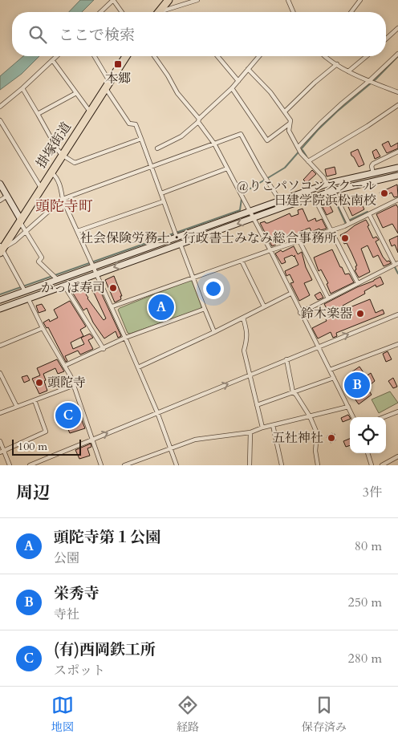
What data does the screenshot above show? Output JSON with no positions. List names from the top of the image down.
{
  "streets": {
    "highway": ["掛塚街道"]
  },
  "districts": ["頭陀寺町"],
  "places": {
    "transit": ["本郷"],
    "other": [
      "@りこパソコンスクール 日建学院浜松南校",
      "社会保険労務士・行政書士みなみ総合事務所",
      "かっぱ寿司",
      "鈴木楽器",
      "頭陀寺",
      "五社神社"
    ]
  },
  "scale_bar": "100 m",
  "page": {
    "search": "ここで検索",
    "pins": ["A", "B", "C"],
    "scale": "100 m",
    "heading": ["周辺", "3件"],
    "list": [
      {
        "mark": "A",
        "name": "頭陀寺第１公園",
        "note": "公園",
        "value": "80 m"
      },
      {
        "mark": "B",
        "name": "栄秀寺",
        "note": "寺社",
        "value": "250 m"
      },
      {
        "mark": "C",
        "name": "(有)西岡鉄工所",
        "note": "スポット",
        "value": "280 m"
      }
    ],
    "nav": ["地図", "経路", "保存済み"]
  }
}
